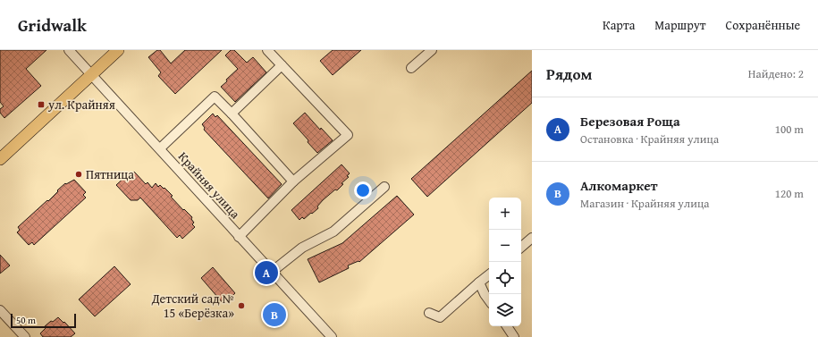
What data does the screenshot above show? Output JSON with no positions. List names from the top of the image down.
{
  "streets": {
    "street": ["Крайняя улица"]
  },
  "places": {
    "transit": ["ул. Крайняя"],
    "other": ["Пятница", "Детский сад № 15 «Берёзка»"]
  },
  "scale_bar": "50 m",
  "page": {
    "header": "Gridwalk",
    "nav": ["Карта", "Маршрут", "Сохранённые"],
    "heading": ["Рядом", "Найдено: 2"],
    "list": [
      {
        "mark": "A",
        "name": "Березовая Роща",
        "note": "Остановка · Крайняя улица",
        "value": "100 m"
      },
      {
        "mark": "B",
        "name": "Алкомаркет",
        "note": "Магазин · Крайняя улица",
        "value": "120 m"
      }
    ],
    "map_buttons": ["+", "−"],
    "pins": ["A", "B"],
    "scale": "50 m"
  }
}
